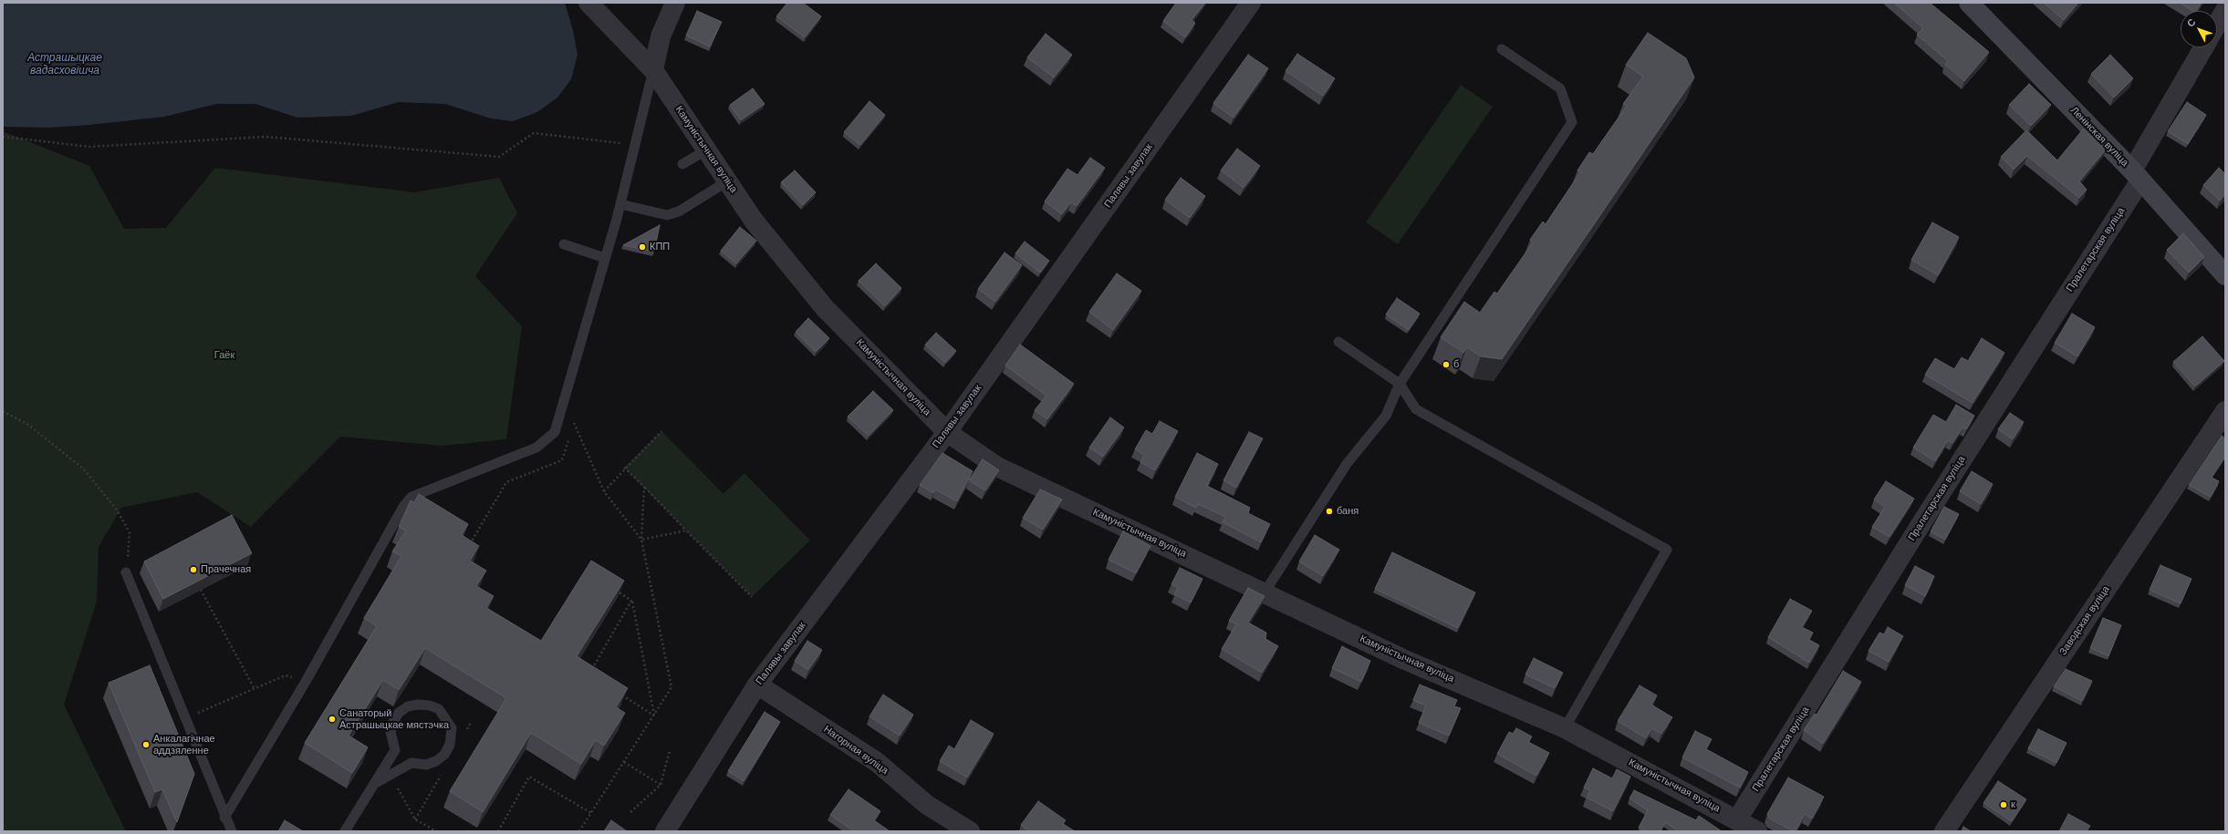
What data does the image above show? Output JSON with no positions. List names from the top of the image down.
{
  "streets": {
    "street": [
      "Ленінская вуліца",
      "Камуністычная вуліца",
      "Палявы завулак",
      "Пралетарская вуліца",
      "Заводская вуліца",
      "Нагорная вуліца"
    ]
  },
  "crossings": [
    ["Ленінская вуліца", "Пралетарская вуліца"],
    ["Камуністычная вуліца", "Палявы завулак"],
    ["Камуністычная вуліца", "Пралетарская вуліца"],
    ["Палявы завулак", "Нагорная вуліца"]
  ],
  "water": ["Астрашыцкае вадасховішча"],
  "parks": ["Гаёк"],
  "places": [
    "КПП",
    "б",
    "баня",
    "Прачечная",
    "Санаторый Астрашыцкае мястэчка",
    "Анкалагічнае аддзяленне",
    "к"
  ],
  "north": "top left"
}
